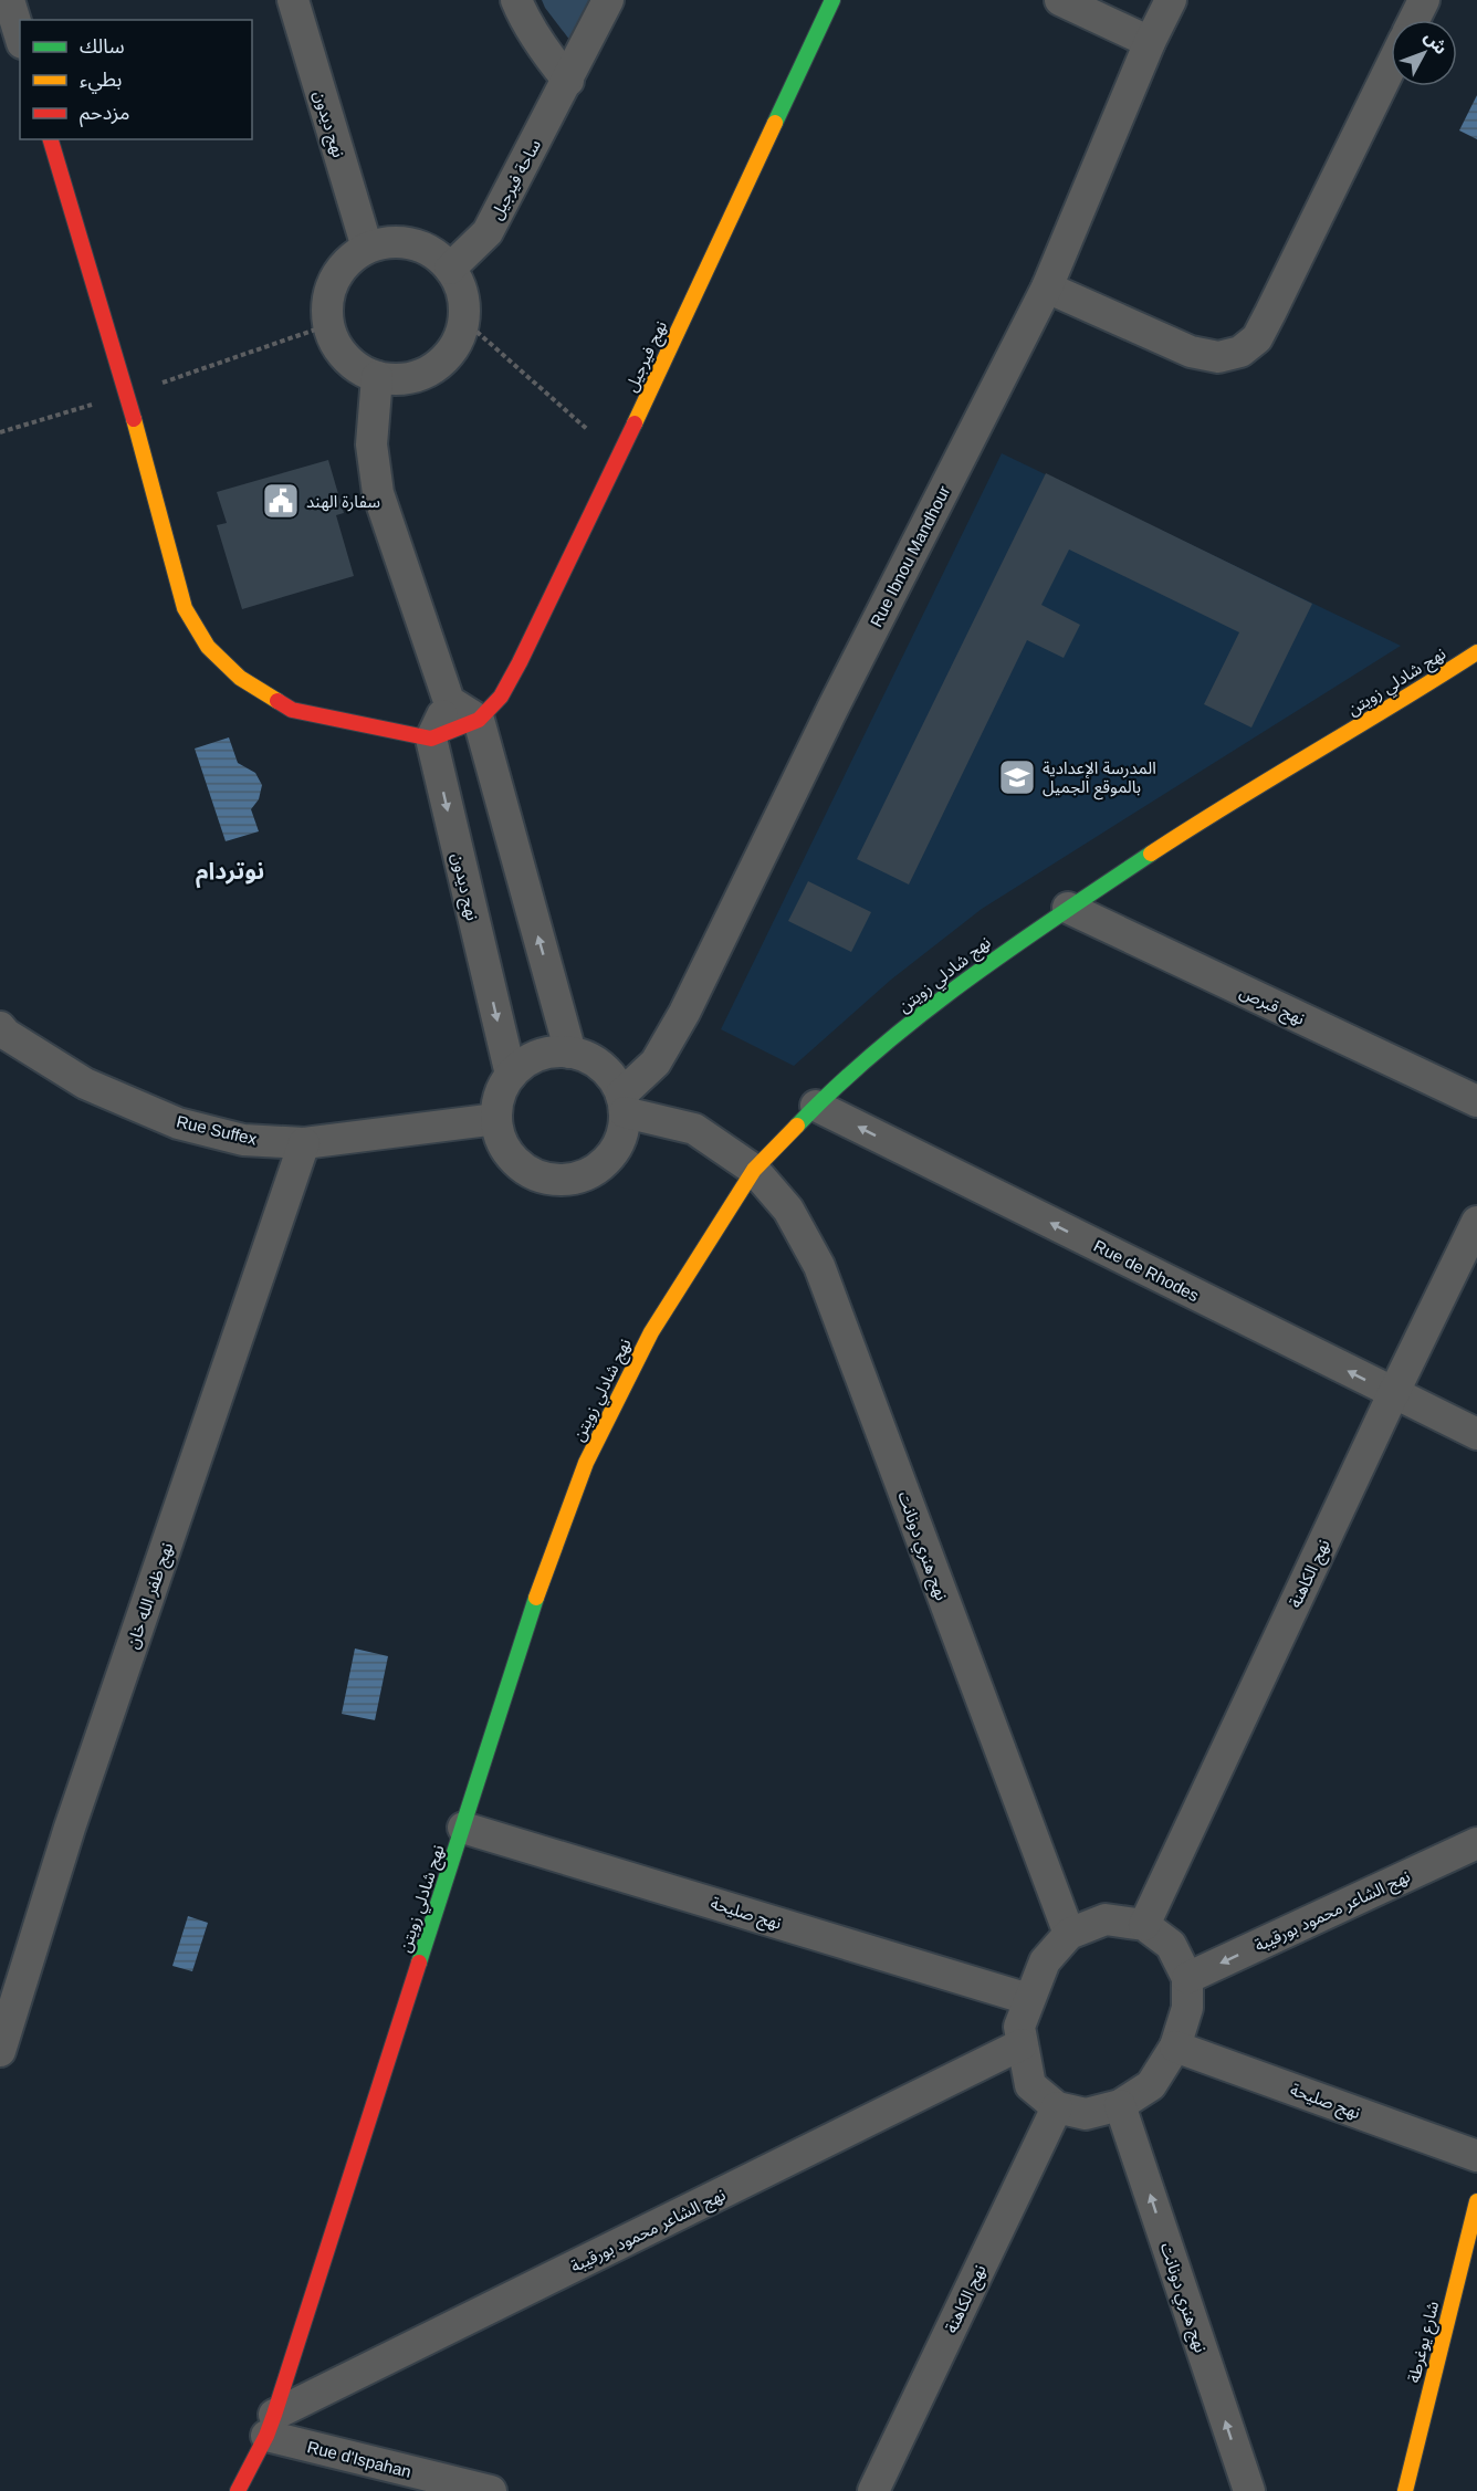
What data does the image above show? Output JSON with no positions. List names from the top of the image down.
{
  "streets": {
    "street": [
      "نهج ديدون",
      "ساحة فيرجيل",
      "نهج فيرجيل",
      "Rue Ibnou Mandhour",
      "نهج شادلي زويتن",
      "نهج قبرص",
      "Rue Suffex",
      "Rue de Rhodes",
      "نهج هنري دونانت",
      "نهج الكاهنة",
      "نهج ظفر الله خان",
      "نهج الشاعر محمود بورقيبة",
      "نهج صليحة",
      "شارع يوغرطة",
      "Rue d'Ispahan"
    ]
  },
  "crossings": [
    ["نهج ديدون", "ساحة فيرجيل"],
    ["نهج ديدون", "Rue Ibnou Mandhour"],
    ["نهج ديدون", "Rue Suffex"],
    ["نهج ديدون", "نهج هنري دونانت"],
    ["Rue Ibnou Mandhour", "Rue Suffex"],
    ["Rue Ibnou Mandhour", "نهج هنري دونانت"],
    ["نهج شادلي زويتن", "نهج قبرص"],
    ["نهج شادلي زويتن", "Rue de Rhodes"],
    ["نهج شادلي زويتن", "نهج هنري دونانت"],
    ["نهج شادلي زويتن", "نهج الشاعر محمود بورقيبة"],
    ["نهج شادلي زويتن", "نهج صليحة"],
    ["نهج شادلي زويتن", "Rue d'Ispahan"],
    ["Rue Suffex", "نهج هنري دونانت"],
    ["Rue Suffex", "نهج ظفر الله خان"],
    ["Rue de Rhodes", "نهج الكاهنة"],
    ["نهج هنري دونانت", "نهج الكاهنة"],
    ["نهج هنري دونانت", "نهج الشاعر محمود بورقيبة"],
    ["نهج هنري دونانت", "نهج صليحة"],
    ["نهج الكاهنة", "نهج الشاعر محمود بورقيبة"],
    ["نهج الكاهنة", "نهج صليحة"],
    ["نهج الشاعر محمود بورقيبة", "نهج صليحة"],
    ["نهج الشاعر محمود بورقيبة", "Rue d'Ispahan"]
  ],
  "one_way": ["Rue de Rhodes"],
  "districts": ["نوتردام"],
  "places": {
    "public building": ["سفارة الهند"],
    "school or university": ["المدرسة الإعدادية بالموقع الجميل"]
  },
  "legend": ["سالك", "بطيء", "مزدحم"],
  "north": "top right"
}
